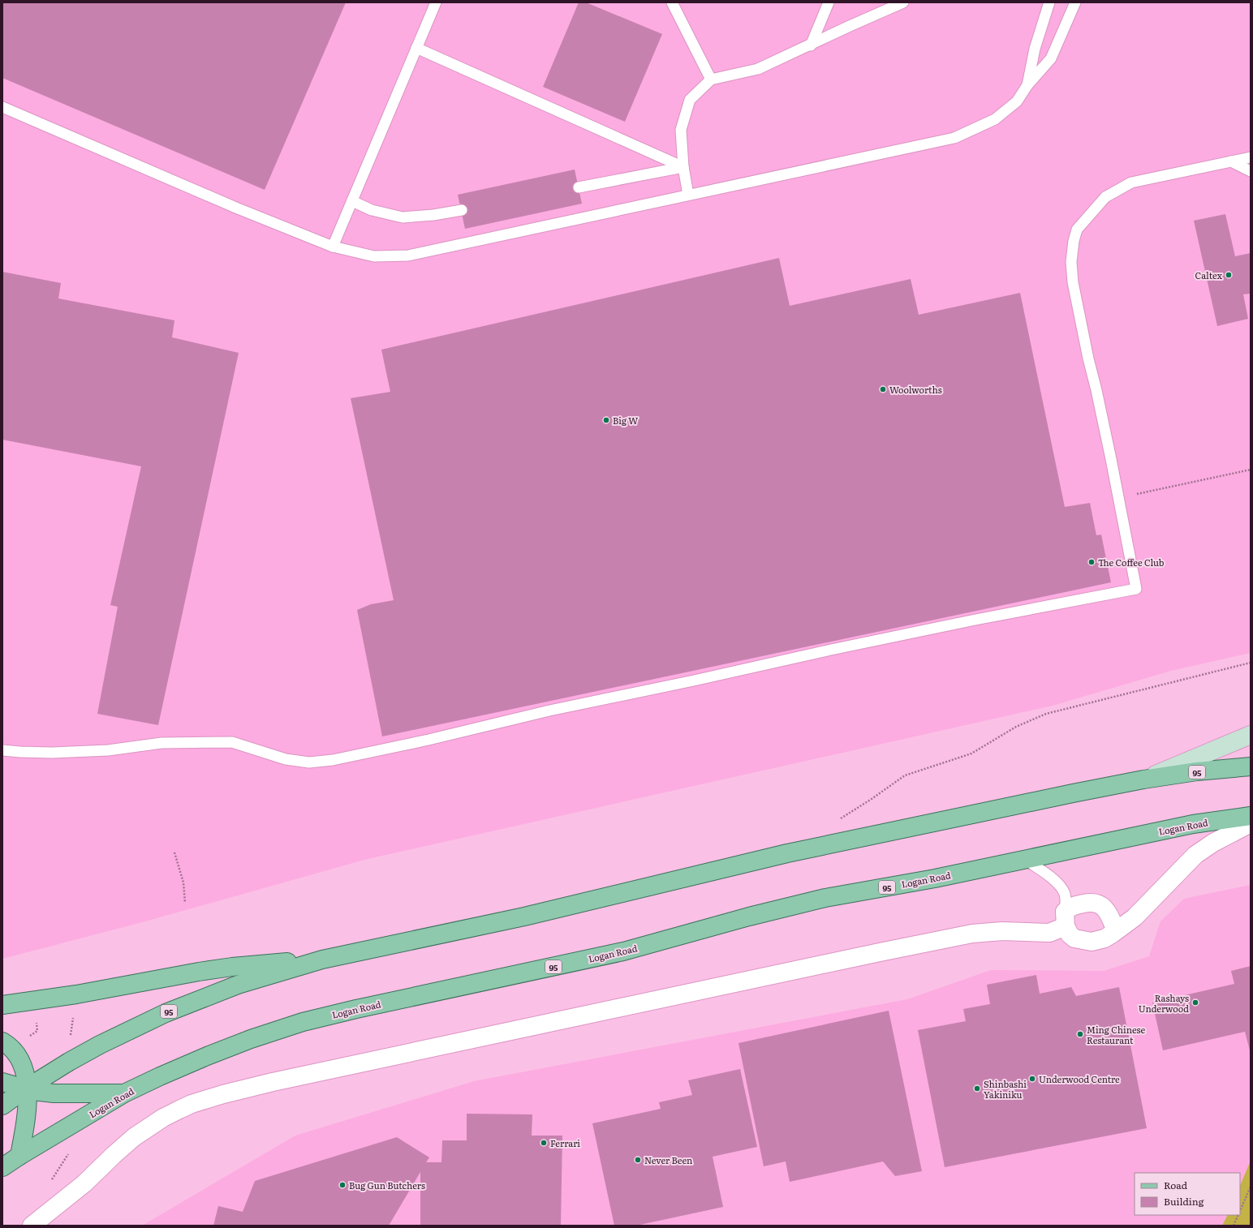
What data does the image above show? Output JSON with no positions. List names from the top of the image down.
{
  "streets": {
    "main road": ["95", "Logan Road"]
  },
  "crossings": [
    ["95", "Logan Road"]
  ],
  "places": [
    "Caltex",
    "Woolworths",
    "Big W",
    "The Coffee Club",
    "Rashays Underwood",
    "Ming Chinese Restaurant",
    "Underwood Centre",
    "Shinbashi Yakiniku",
    "Ferrari",
    "Never Been",
    "Bug Gun Butchers"
  ],
  "legend": ["Road", "Building"]
}
